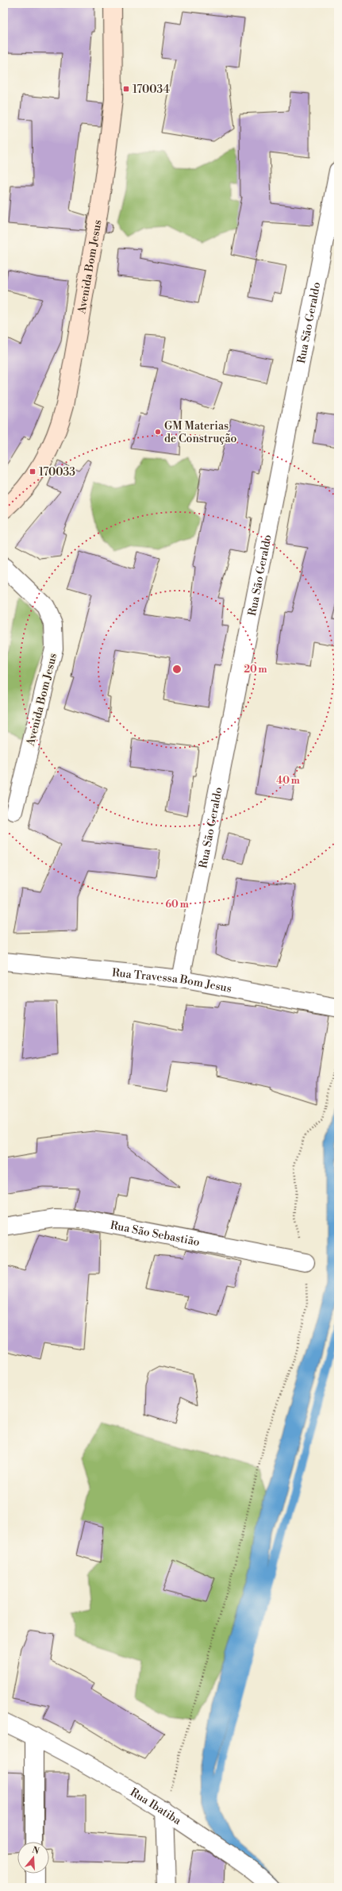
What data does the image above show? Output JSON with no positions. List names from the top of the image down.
{
  "streets": {
    "main road": ["Avenida Bom Jesus"],
    "street": [
      "Rua São Geraldo",
      "Rua Travessa Bom Jesus",
      "Rua São Sebastião",
      "Rua Ibatiba"
    ]
  },
  "crossings": [
    ["Rua São Geraldo", "Rua Travessa Bom Jesus"]
  ],
  "places": {
    "transit": ["170034", "170033"],
    "other": ["GM Materias de Construção"]
  },
  "north": "top",
  "rings": ["20 m", "40 m", "60 m"]
}
